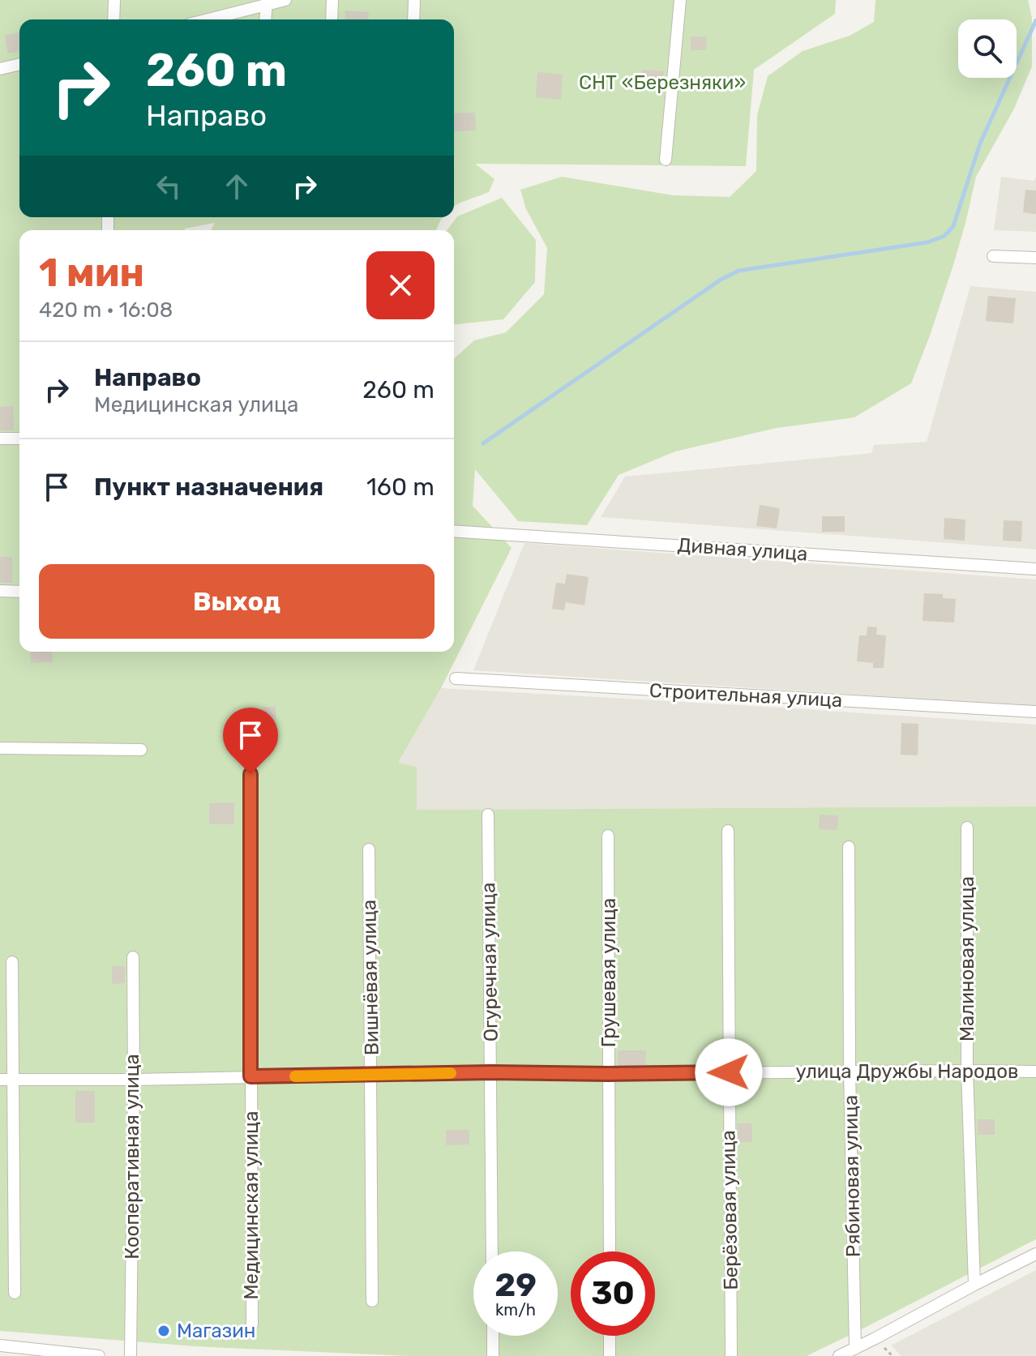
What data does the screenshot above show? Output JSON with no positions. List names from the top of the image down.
{
  "streets": {
    "street": [
      "Дивная улица",
      "Строительная улица",
      "Малиновая улица",
      "Огуречная улица",
      "Грушевая улица",
      "Вишнёвая улица",
      "улица Дружбы Народов",
      "Кооперативная улица",
      "Рябиновая улица",
      "Медицинская улица",
      "Берёзовая улица"
    ]
  },
  "crossings": [
    ["Малиновая улица", "улица Дружбы Народов"],
    ["Огуречная улица", "улица Дружбы Народов"],
    ["Грушевая улица", "улица Дружбы Народов"],
    ["Вишнёвая улица", "улица Дружбы Народов"],
    ["улица Дружбы Народов", "Кооперативная улица"],
    ["улица Дружбы Народов", "Рябиновая улица"],
    ["улица Дружбы Народов", "Медицинская улица"],
    ["улица Дружбы Народов", "Берёзовая улица"]
  ],
  "parks": ["СНТ «Березняки»"],
  "places": ["Магазин"],
  "page": {
    "turn": ["260 m", "Направо"],
    "heading": ["1 мин", "420 m · 16:08"],
    "list": [
      {
        "name": "Направо",
        "note": "Медицинская улица",
        "value": "260 m"
      },
      {
        "name": "Пункт назначения",
        "value": "160 m"
      }
    ],
    "buttons": "Выход",
    "speed": "29 km/h",
    "limit": "30"
  }
}
